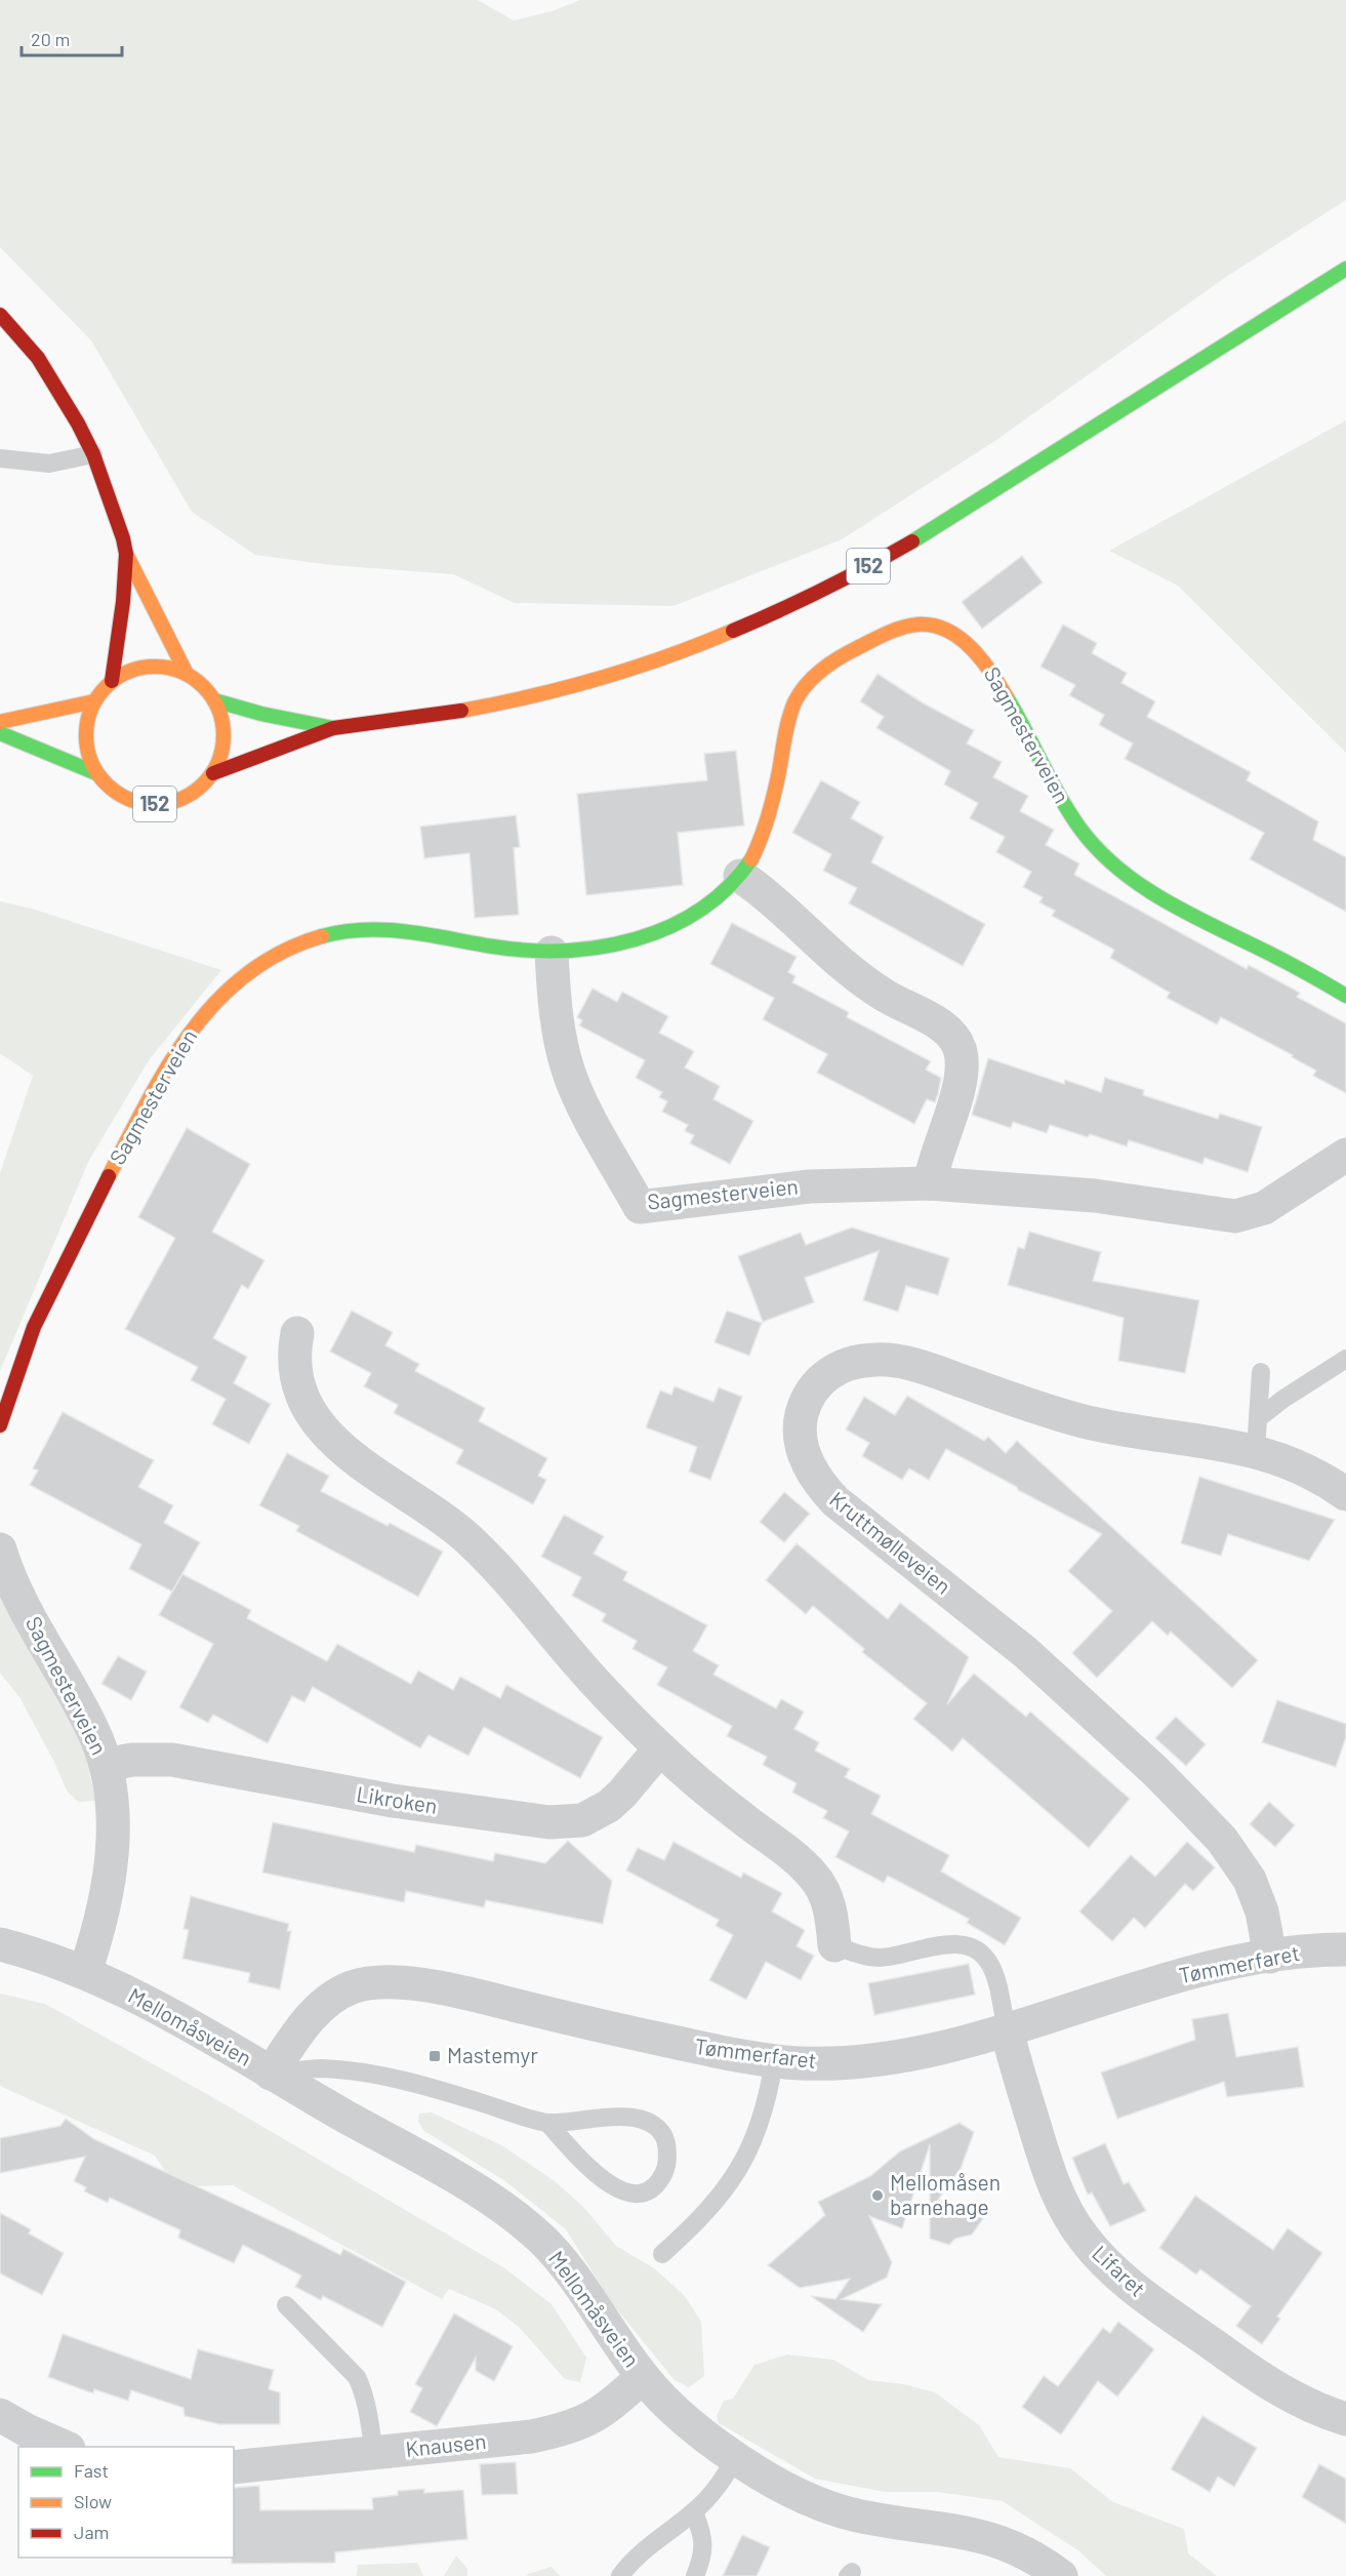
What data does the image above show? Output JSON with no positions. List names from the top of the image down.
{
  "streets": {
    "street": [
      "152",
      "Sagmesterveien",
      "Kruttmølleveien",
      "Likroken",
      "Tømmerfaret",
      "Mellomåsveien",
      "Lifaret",
      "Knausen"
    ]
  },
  "crossings": [
    ["Sagmesterveien", "Likroken"],
    ["Sagmesterveien", "Mellomåsveien"],
    ["Kruttmølleveien", "Tømmerfaret"],
    ["Tømmerfaret", "Mellomåsveien"],
    ["Tømmerfaret", "Lifaret"],
    ["Mellomåsveien", "Knausen"]
  ],
  "places": {
    "transit": ["Mastemyr"],
    "other": ["Mellomåsen barnehage"]
  },
  "legend": ["Fast", "Slow", "Jam"],
  "scale_bar": "20 m"
}
